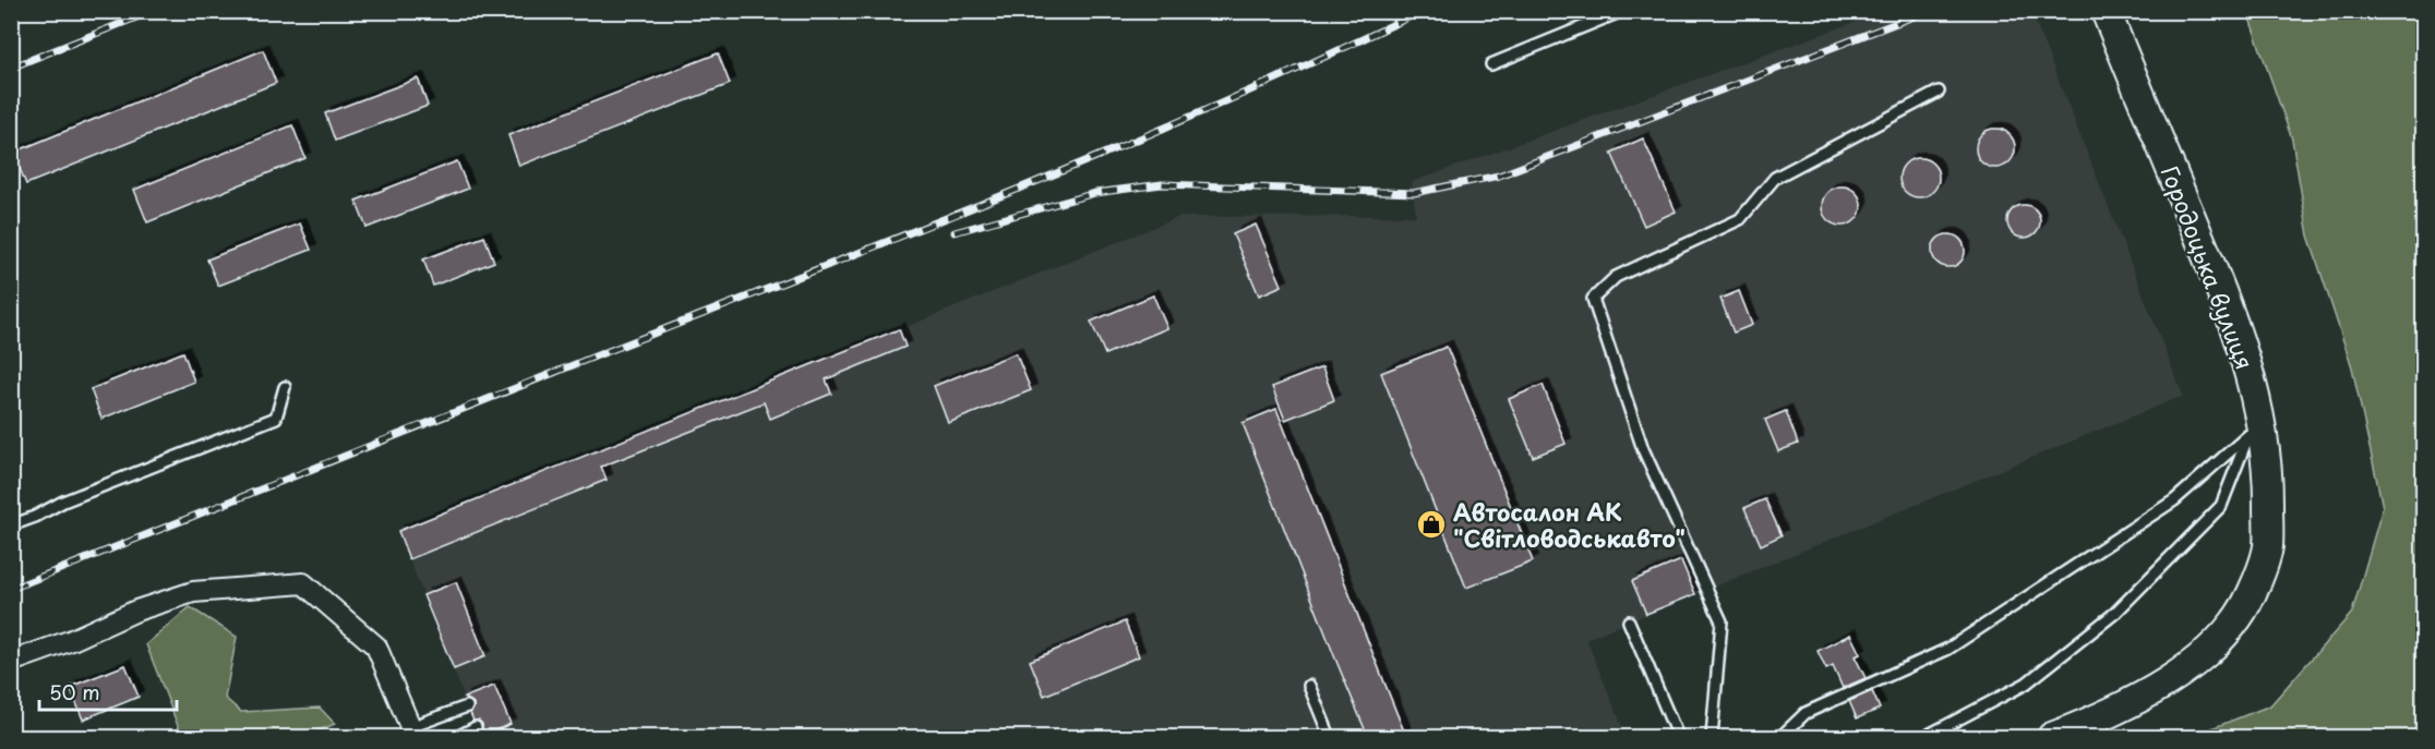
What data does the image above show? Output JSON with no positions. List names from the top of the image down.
{
  "streets": {
    "main road": ["Городоцька вулиця"]
  },
  "places": {
    "shop": ["Автосалон АК \"Світловодськавто\""]
  },
  "scale_bar": "50 m"
}
